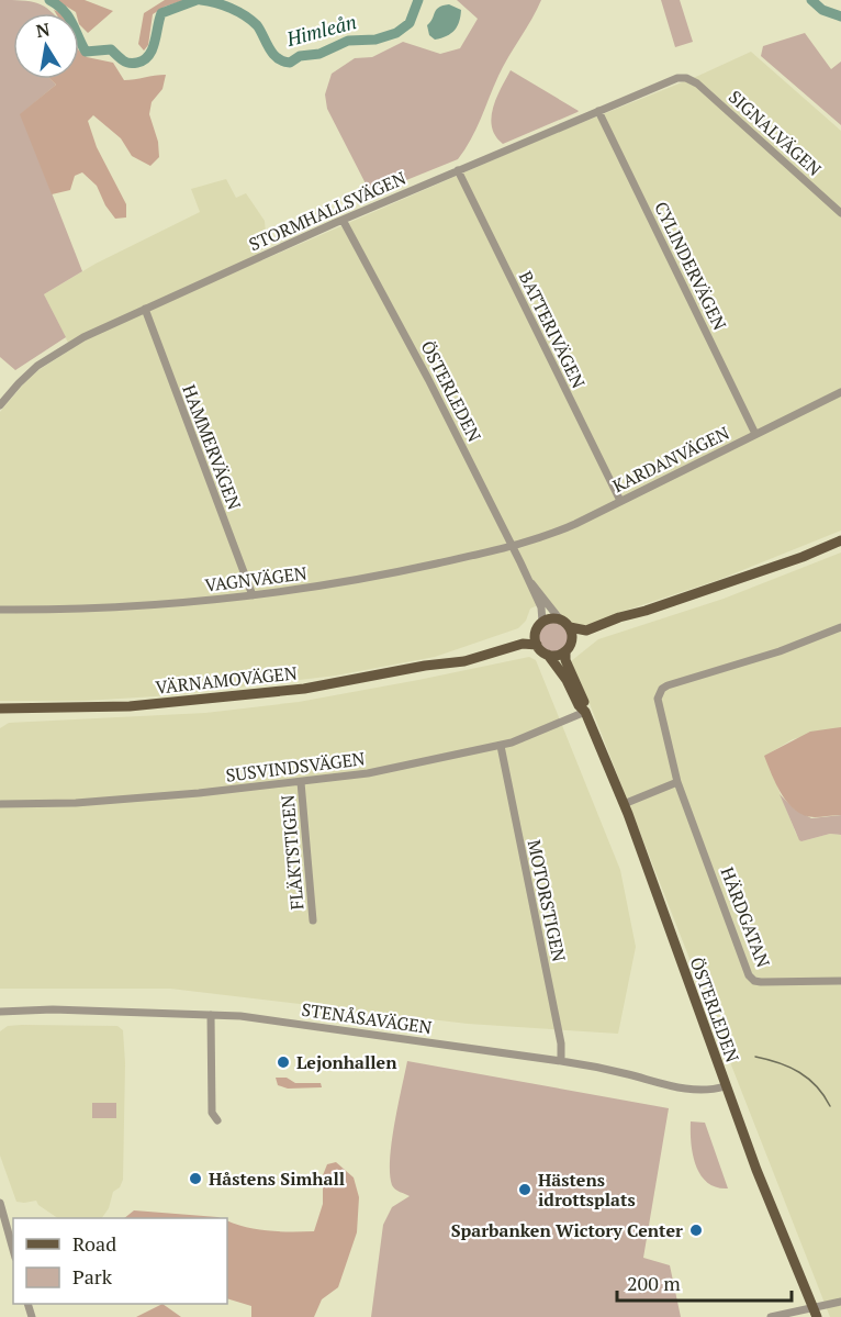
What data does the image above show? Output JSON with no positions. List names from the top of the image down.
{
  "streets": {
    "main road": ["ÖSTERLEDEN", "VÄRNAMOVÄGEN"],
    "street": [
      "SIGNALVÄGEN",
      "STORMHALLSVÄGEN",
      "CYLINDERVÄGEN",
      "BATTERIVÄGEN",
      "HAMMERVÄGEN",
      "KARDANVÄGEN",
      "VAGNVÄGEN",
      "SUSVINDSVÄGEN",
      "FLÄKTSTIGEN",
      "MOTORSTIGEN",
      "HÄRDGATAN",
      "STENÅSAVÄGEN"
    ]
  },
  "crossings": [
    ["SIGNALVÄGEN", "STORMHALLSVÄGEN"],
    ["STORMHALLSVÄGEN", "CYLINDERVÄGEN"],
    ["STORMHALLSVÄGEN", "BATTERIVÄGEN"],
    ["STORMHALLSVÄGEN", "ÖSTERLEDEN"],
    ["STORMHALLSVÄGEN", "HAMMERVÄGEN"],
    ["CYLINDERVÄGEN", "KARDANVÄGEN"],
    ["BATTERIVÄGEN", "KARDANVÄGEN"],
    ["ÖSTERLEDEN", "KARDANVÄGEN"],
    ["ÖSTERLEDEN", "VAGNVÄGEN"],
    ["ÖSTERLEDEN", "VÄRNAMOVÄGEN"],
    ["ÖSTERLEDEN", "SUSVINDSVÄGEN"],
    ["ÖSTERLEDEN", "STENÅSAVÄGEN"],
    ["HAMMERVÄGEN", "VAGNVÄGEN"],
    ["KARDANVÄGEN", "VAGNVÄGEN"],
    ["SUSVINDSVÄGEN", "FLÄKTSTIGEN"],
    ["SUSVINDSVÄGEN", "MOTORSTIGEN"],
    ["MOTORSTIGEN", "STENÅSAVÄGEN"]
  ],
  "water": ["Himleån"],
  "places": [
    "Lejonhallen",
    "Håstens Simhall",
    "Hästens idrottsplats",
    "Sparbanken Wictory Center"
  ],
  "legend": ["Road", "Park"],
  "scale_bar": "200 m",
  "north": "top"
}
